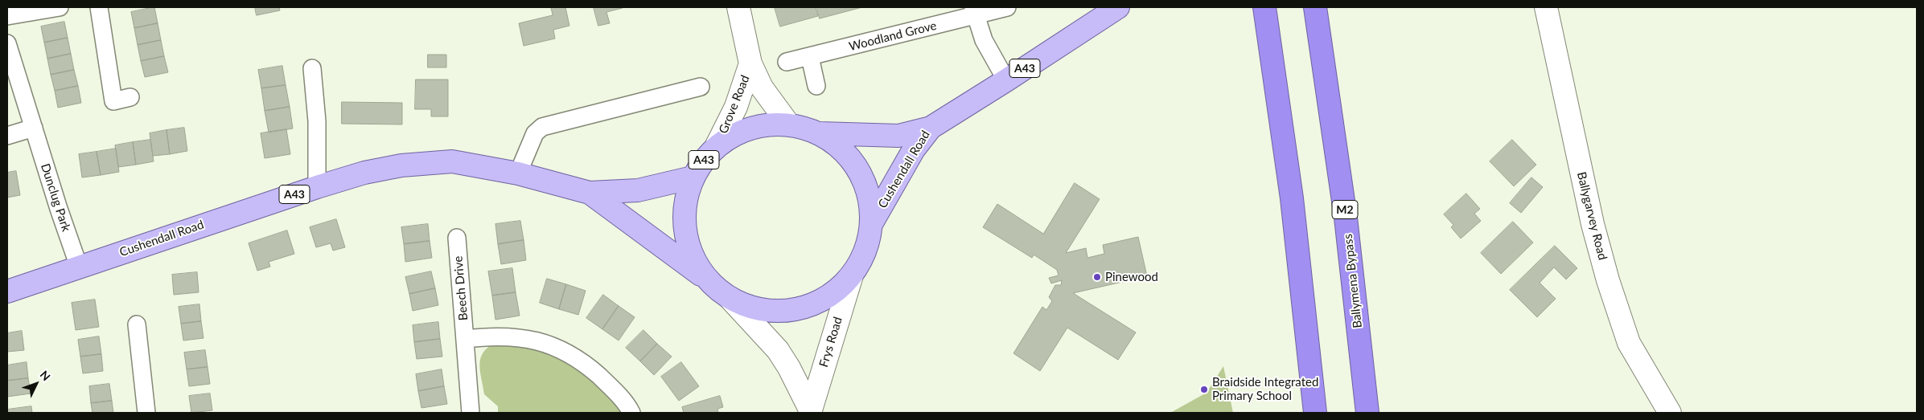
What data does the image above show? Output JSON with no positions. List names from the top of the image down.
{
  "streets": {
    "highway": ["M2", "Ballymena Bypass"],
    "main road": ["A43", "Cushendall Road"],
    "street": [
      "Woodland Grove",
      "Grove Road",
      "Dunclug Park",
      "Ballygarvey Road",
      "Beech Drive",
      "Frys Road"
    ]
  },
  "crossings": [
    ["A43", "Grove Road"],
    ["A43", "Cushendall Road"],
    ["A43", "Frys Road"],
    ["Cushendall Road", "Dunclug Park"]
  ],
  "places": ["Pinewood", "Braidside Integrated Primary School"],
  "north": "top right"
}
